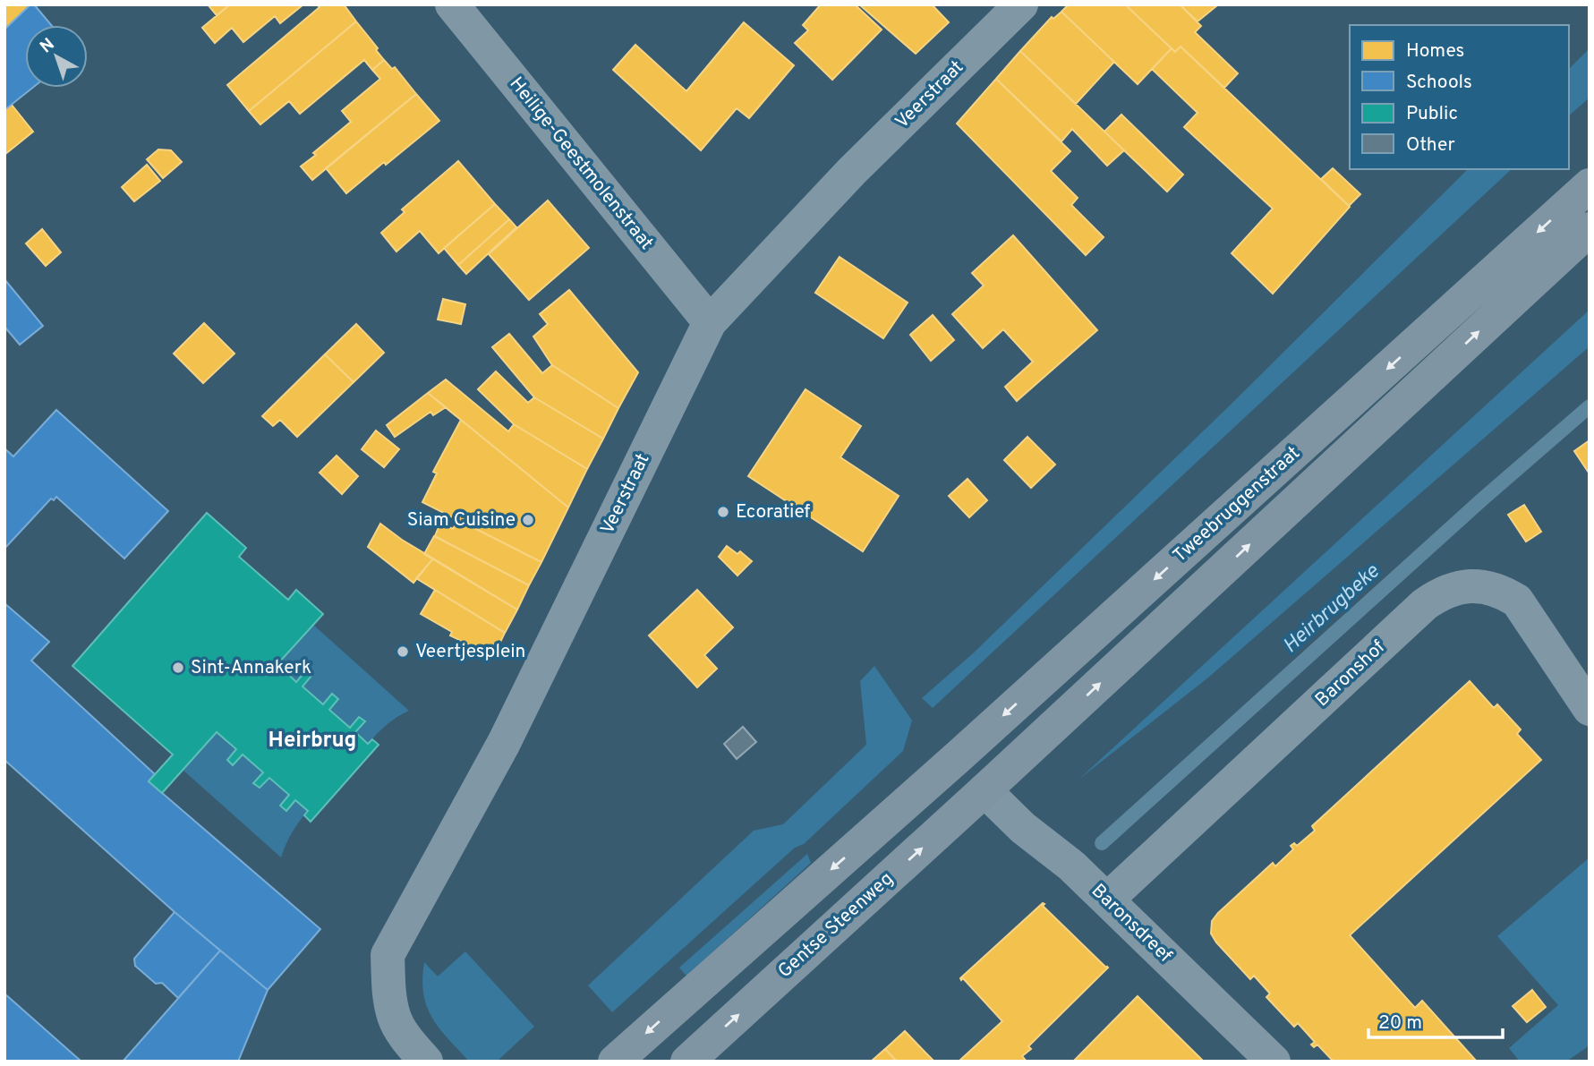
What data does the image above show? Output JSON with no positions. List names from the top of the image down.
{
  "streets": {
    "main road": ["Tweebruggenstraat", "Gentse Steenweg"],
    "street": [
      "Veerstraat",
      "Heilige-Geestmolenstraat",
      "Baronshof",
      "Baronsdreef"
    ]
  },
  "crossings": [
    ["Veerstraat", "Heilige-Geestmolenstraat"],
    ["Tweebruggenstraat", "Baronsdreef"],
    ["Tweebruggenstraat", "Gentse Steenweg"],
    ["Baronshof", "Baronsdreef"],
    ["Baronsdreef", "Gentse Steenweg"]
  ],
  "one_way": ["Gentse Steenweg"],
  "districts": ["Heirbrug"],
  "water": ["Heirbrugbeke"],
  "places": [
    "Ecoratief",
    "Siam Cuisine",
    "Veertjesplein",
    "Sint-Annakerk"
  ],
  "legend": [
    "Homes",
    "Schools",
    "Public",
    "Other"
  ],
  "scale_bar": "20 m",
  "north": "top left"
}
